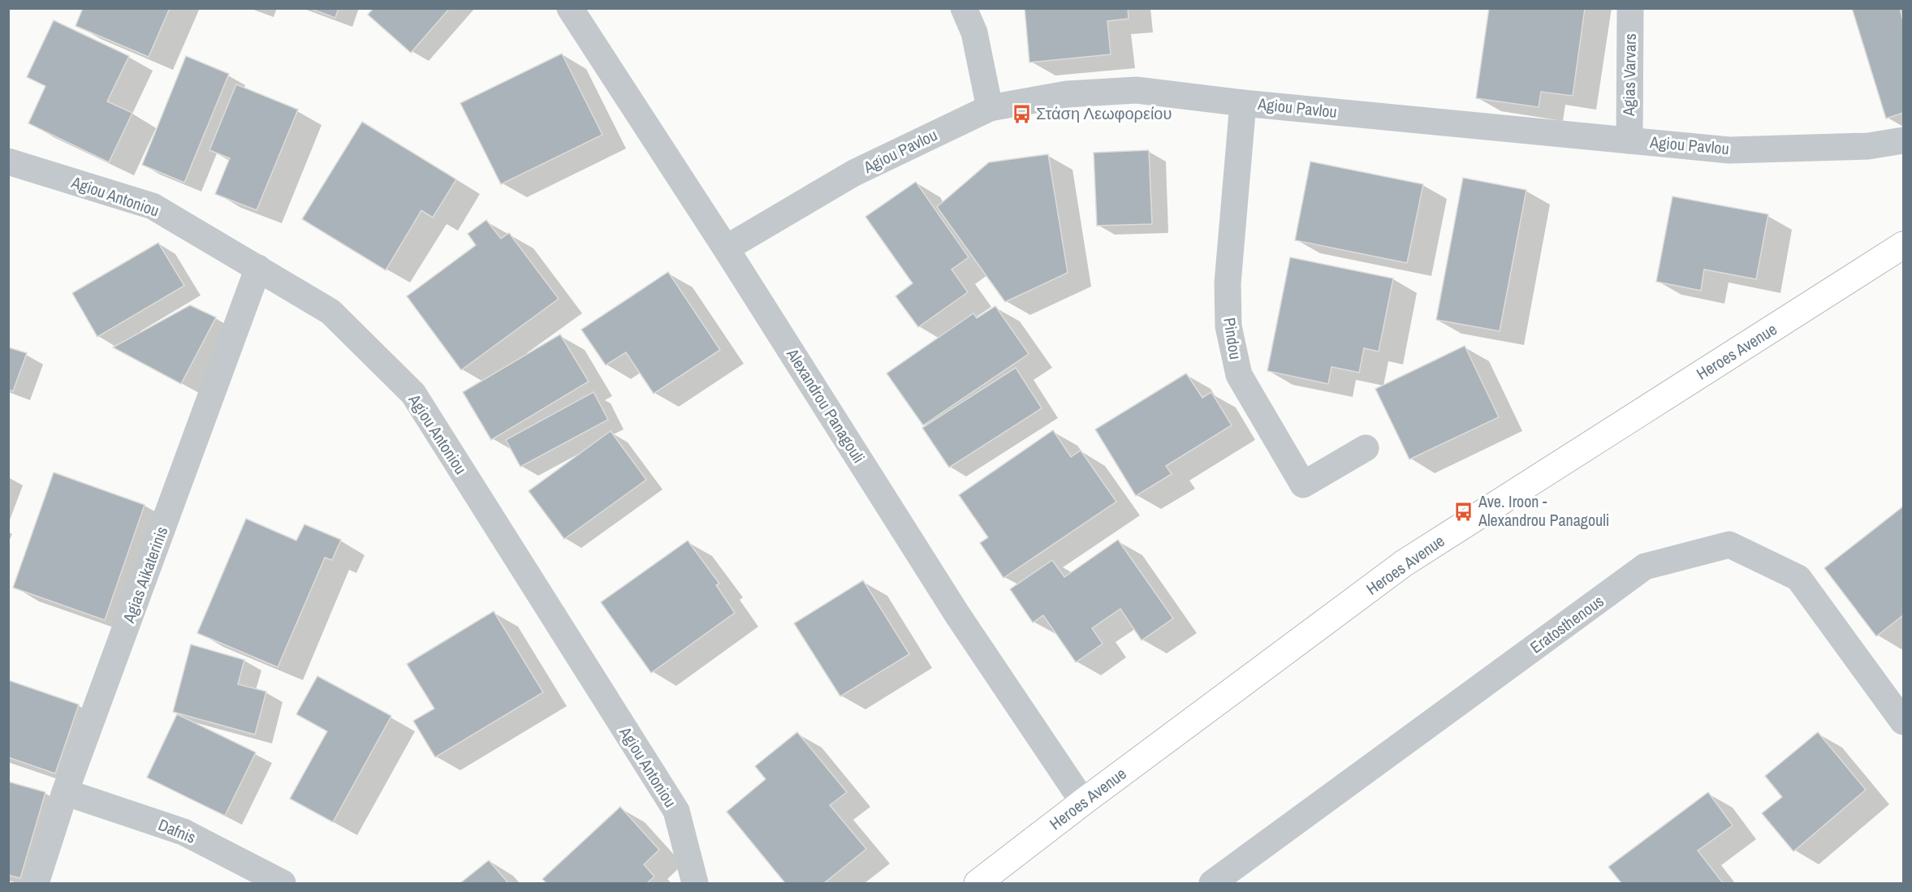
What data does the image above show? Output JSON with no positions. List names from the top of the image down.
{
  "streets": {
    "main road": ["Heroes Avenue"],
    "street": [
      "Agias Varvars",
      "Agiou Pavlou",
      "Agiou Antoniou",
      "Pindou",
      "Alexandrou Panagouli",
      "Agias Aikaterinis",
      "Eratosthenous",
      "Dafnis"
    ]
  },
  "crossings": [
    ["Agias Varvars", "Agiou Pavlou"],
    ["Agiou Pavlou", "Pindou"],
    ["Agiou Pavlou", "Alexandrou Panagouli"],
    ["Agiou Antoniou", "Agias Aikaterinis"],
    ["Heroes Avenue", "Alexandrou Panagouli"],
    ["Agias Aikaterinis", "Dafnis"]
  ],
  "places": {
    "bus stop": ["Στάση Λεωφορείου", "Ave. Iroon - Alexandrou Panagouli"]
  }
}
